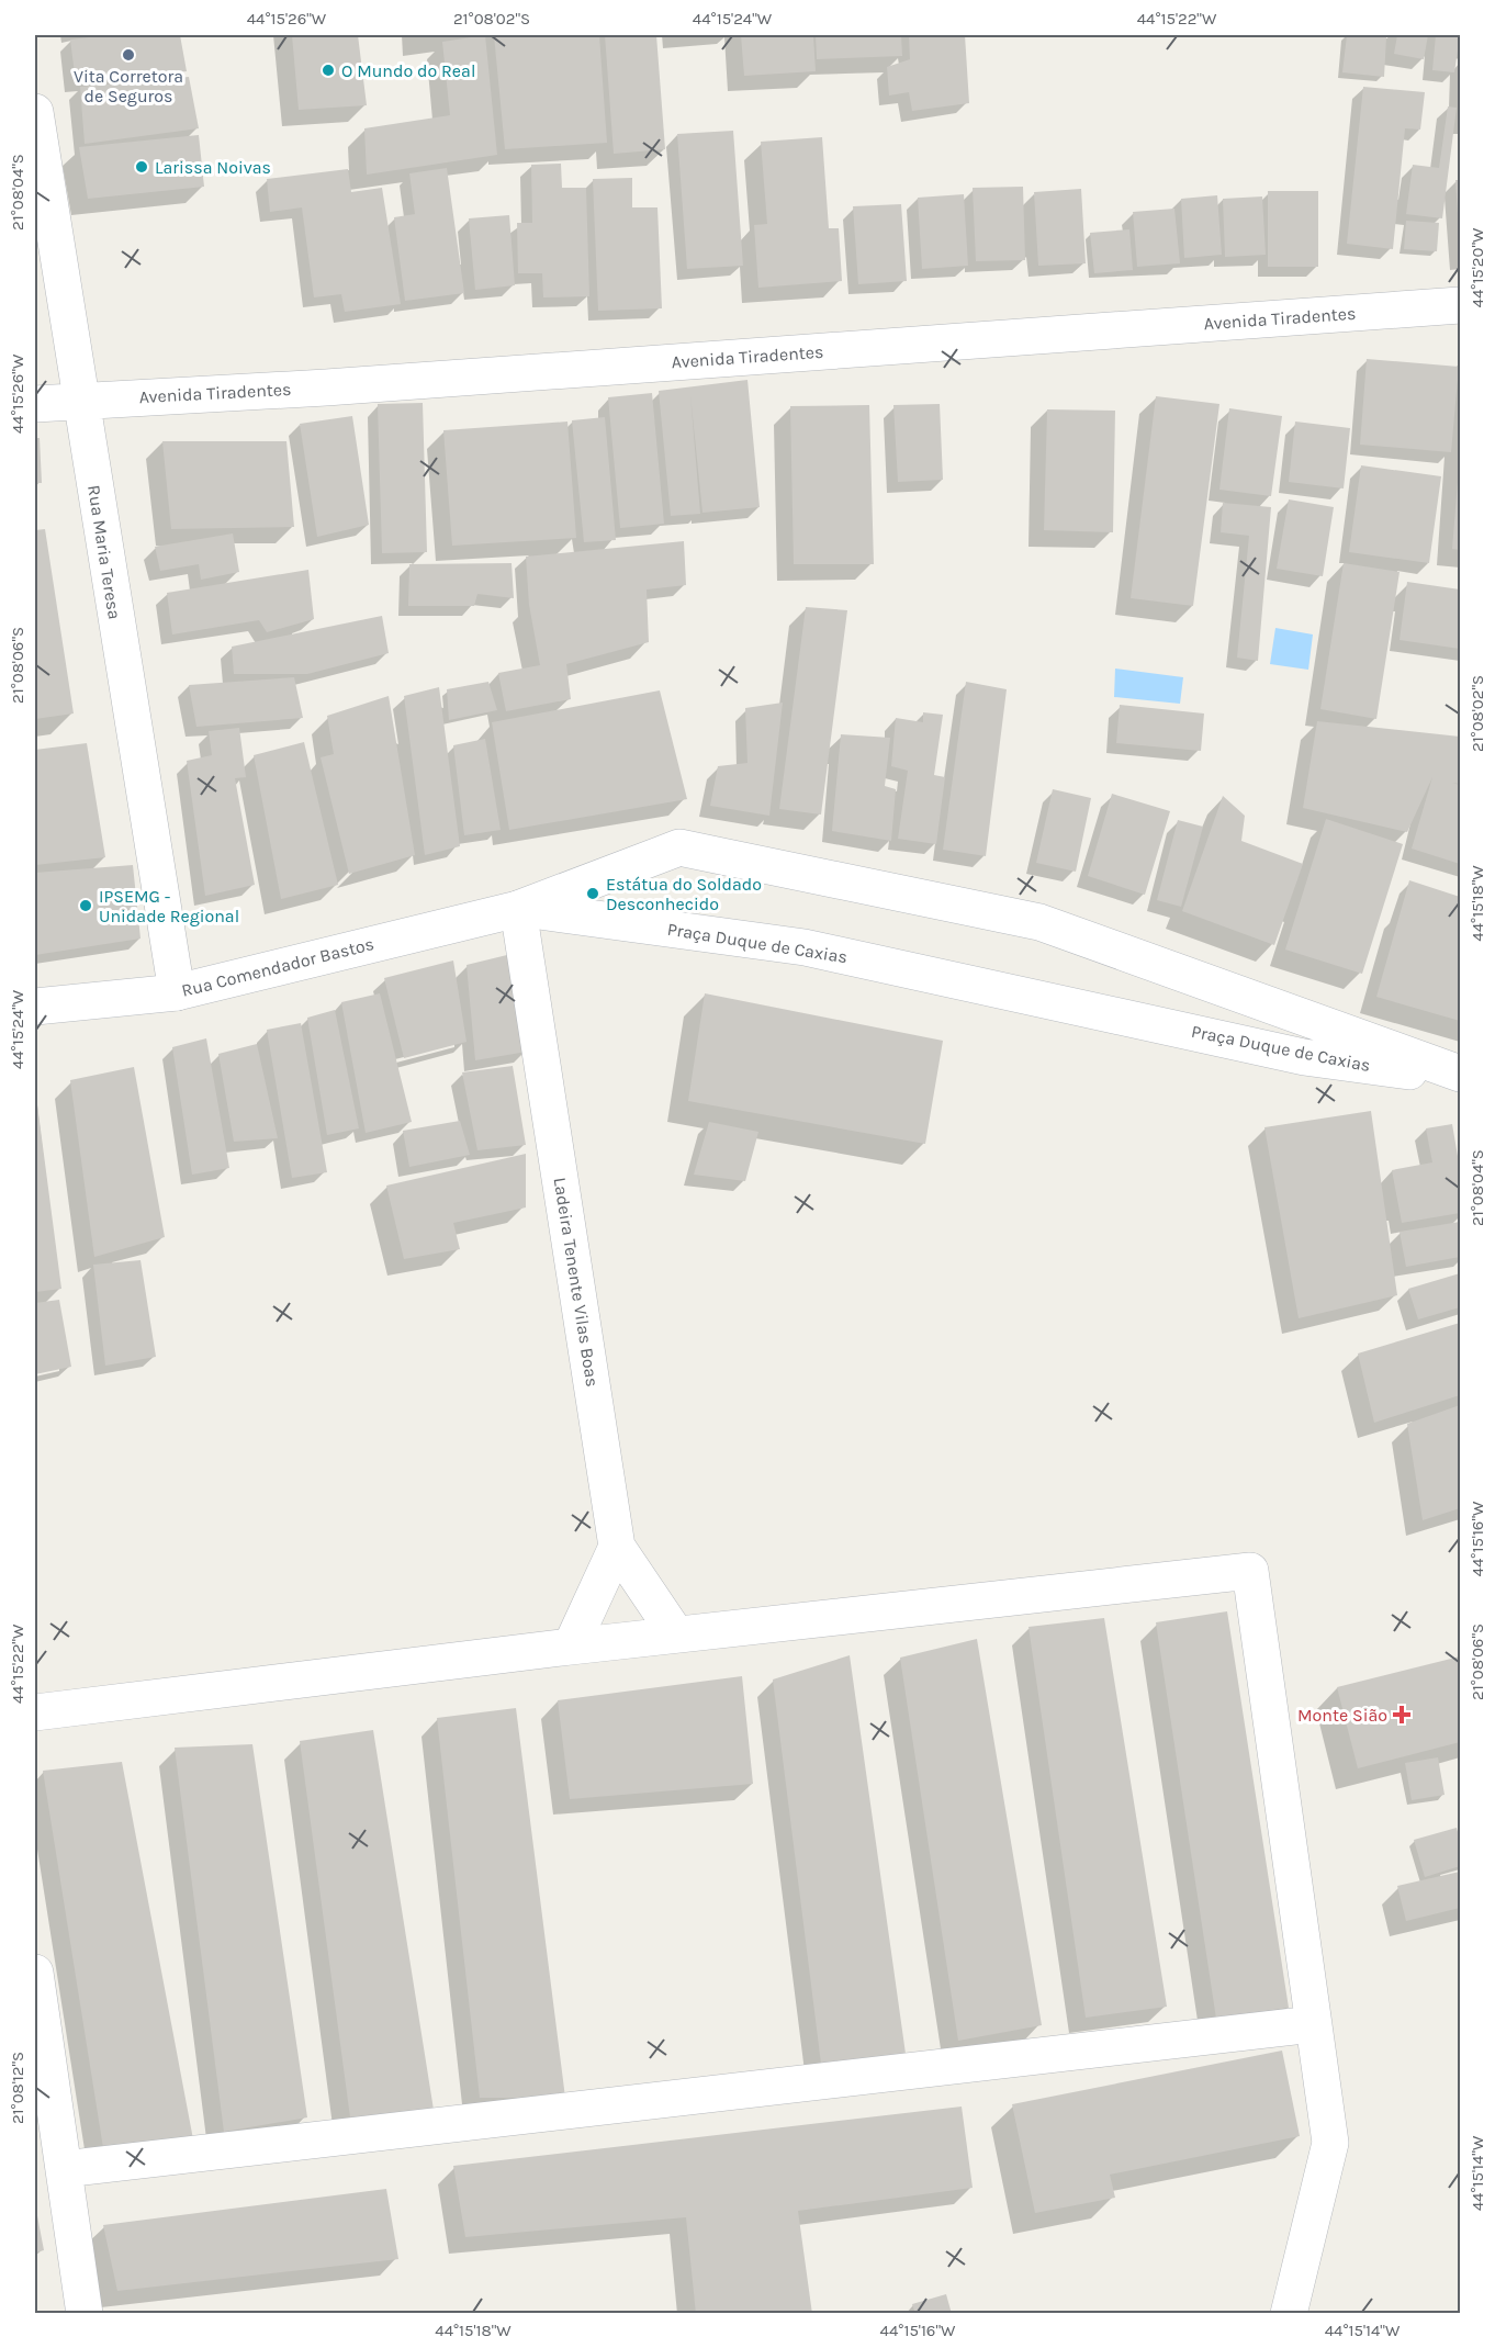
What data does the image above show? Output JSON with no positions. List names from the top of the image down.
{
  "streets": {
    "street": [
      "Avenida Tiradentes",
      "Rua Maria Teresa",
      "Praça Duque de Caxias",
      "Rua Comendador Bastos",
      "Ladeira Tenente Vilas Boas"
    ]
  },
  "crossings": [
    ["Avenida Tiradentes", "Rua Maria Teresa"],
    ["Rua Maria Teresa", "Rua Comendador Bastos"],
    ["Praça Duque de Caxias", "Rua Comendador Bastos"],
    ["Praça Duque de Caxias", "Ladeira Tenente Vilas Boas"],
    ["Rua Comendador Bastos", "Ladeira Tenente Vilas Boas"]
  ],
  "places": {
    "other": [
      "Vita Corretora de Seguros",
      "O Mundo do Real",
      "Larissa Noivas",
      "Estátua do Soldado Desconhecido",
      "IPSEMG - Unidade Regional"
    ],
    "health": ["Monte Sião"]
  },
  "coordinates": [
    "44°15'26\"W",
    "21°08'02\"S",
    "44°15'24\"W",
    "44°15'22\"W",
    "21°08'04\"S",
    "44°15'20\"W",
    "21°08'06\"S",
    "44°15'18\"W",
    "44°15'16\"W",
    "21°08'12\"S",
    "44°15'14\"W"
  ]
}
